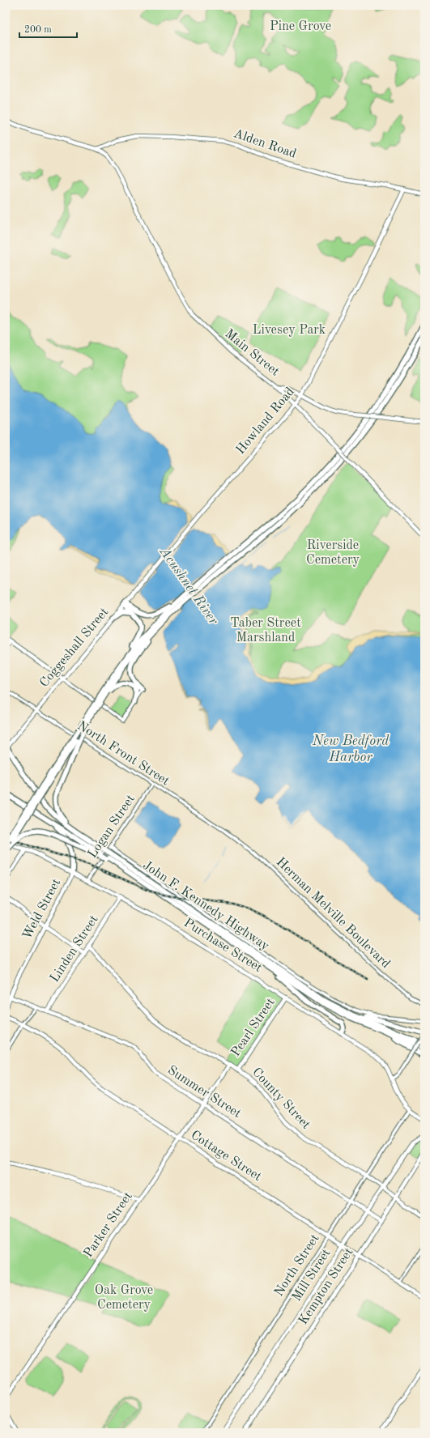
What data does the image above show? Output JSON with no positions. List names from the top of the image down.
{
  "streets": {
    "highway": ["John F. Kennedy Highway"],
    "main road": [
      "Alden Road",
      "Main Street",
      "Howland Road",
      "Coggeshall Street",
      "Weld Street",
      "Purchase Street",
      "Linden Street",
      "Pearl Street",
      "Summer Street",
      "County Street",
      "Cottage Street",
      "Parker Street",
      "Mill Street",
      "Kempton Street"
    ],
    "street": [
      "North Front Street",
      "Logan Street",
      "Herman Melville Boulevard",
      "North Street"
    ]
  },
  "crossings": [
    ["Alden Road", "Main Street"],
    ["Alden Road", "Howland Road"],
    ["Main Street", "Howland Road"],
    ["Howland Road", "Coggeshall Street"],
    ["Coggeshall Street", "North Front Street"],
    ["Coggeshall Street", "John F. Kennedy Highway"],
    ["North Front Street", "Logan Street"],
    ["North Front Street", "Herman Melville Boulevard"],
    ["Logan Street", "Purchase Street"],
    ["Weld Street", "Purchase Street"],
    ["Weld Street", "Summer Street"],
    ["Purchase Street", "Linden Street"],
    ["Purchase Street", "Pearl Street"],
    ["Purchase Street", "North Street"],
    ["Linden Street", "Summer Street"],
    ["Linden Street", "County Street"],
    ["Pearl Street", "County Street"],
    ["Summer Street", "Parker Street"],
    ["Summer Street", "North Street"],
    ["Summer Street", "Mill Street"],
    ["Summer Street", "Kempton Street"],
    ["County Street", "Parker Street"],
    ["County Street", "North Street"],
    ["County Street", "Mill Street"],
    ["County Street", "Kempton Street"],
    ["Cottage Street", "Parker Street"],
    ["Cottage Street", "North Street"],
    ["Cottage Street", "Mill Street"],
    ["Cottage Street", "Kempton Street"]
  ],
  "water": ["Acushnet River", "New Bedford Harbor"],
  "parks": [
    "Pine Grove",
    "Livesey Park",
    "Riverside Cemetery",
    "Taber Street Marshland",
    "Oak Grove Cemetery"
  ],
  "scale_bar": "200 m"
}
